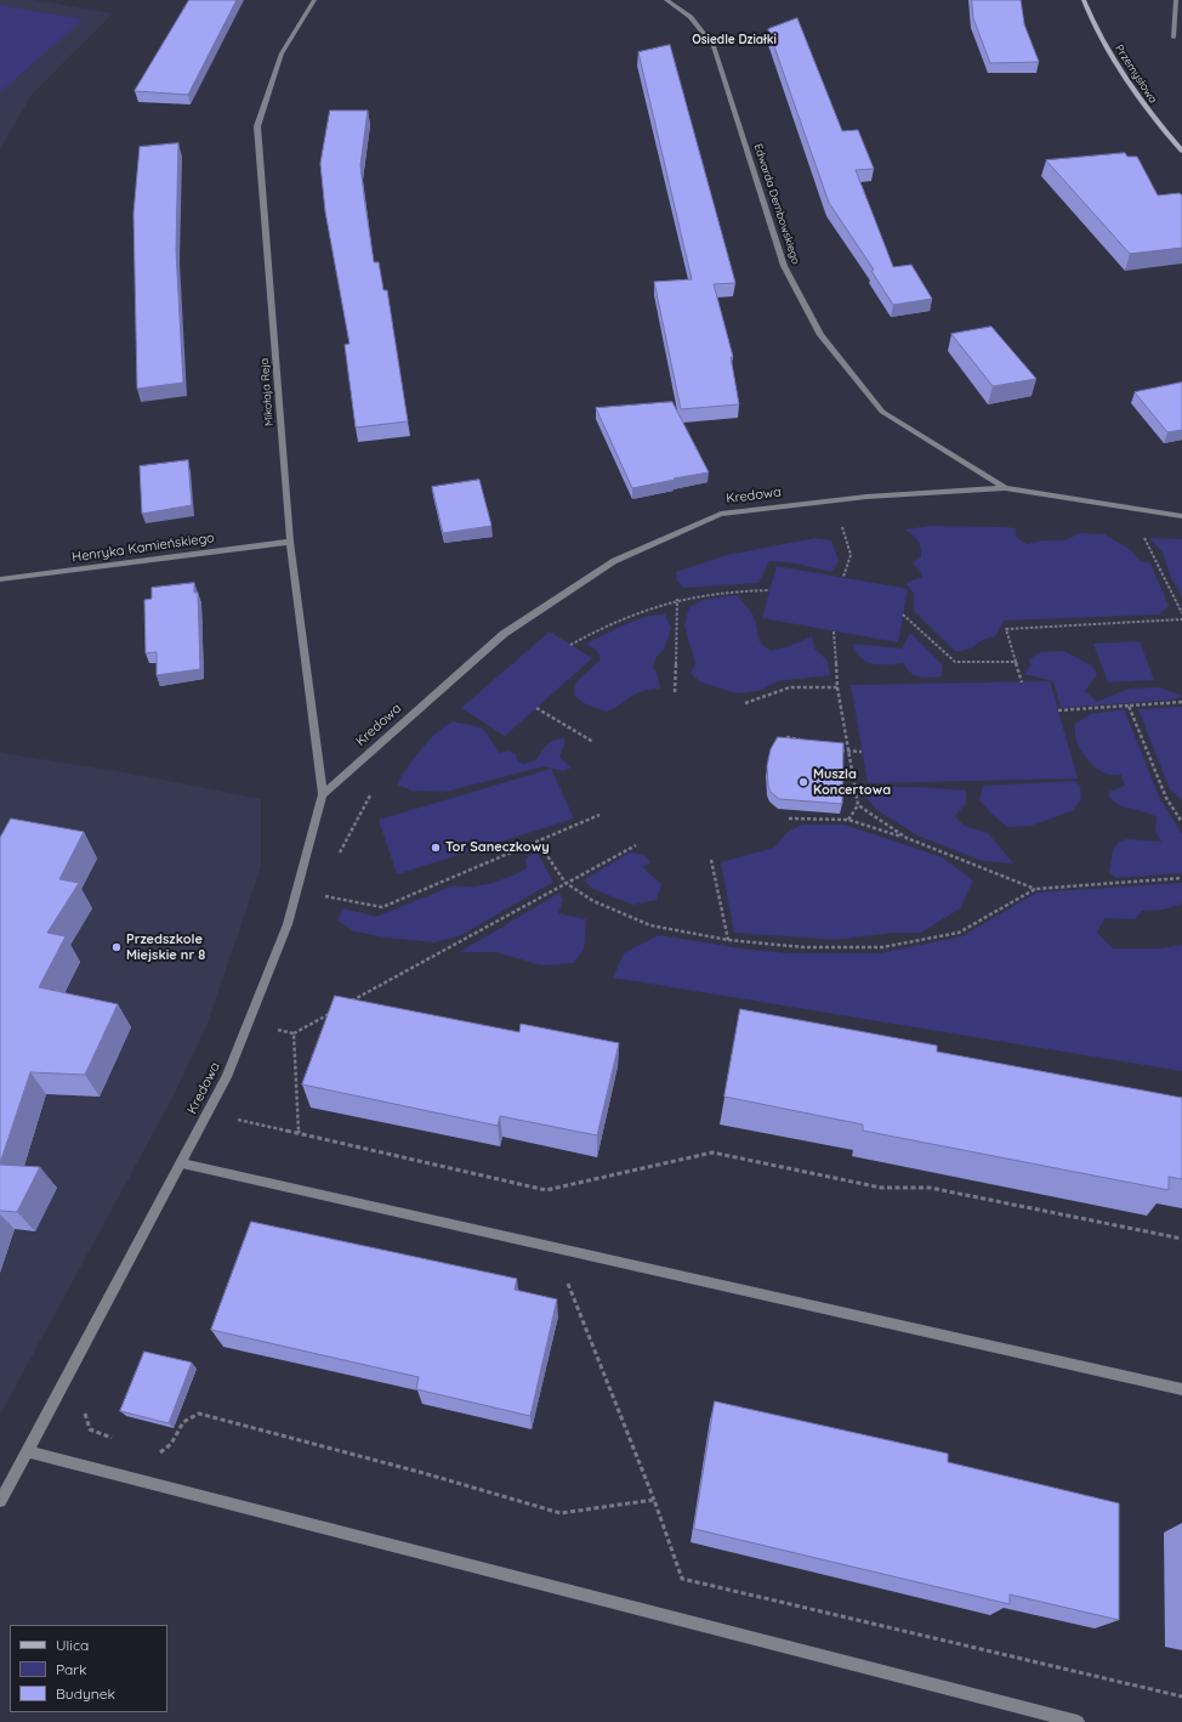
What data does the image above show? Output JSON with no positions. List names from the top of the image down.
{
  "streets": {
    "main road": ["Przemysłowa"],
    "street": [
      "Edwarda Dembowskiego",
      "Mikołaja Reja",
      "Kredowa",
      "Henryka Kamieńskiego"
    ]
  },
  "crossings": [
    ["Edwarda Dembowskiego", "Kredowa"],
    ["Mikołaja Reja", "Kredowa"],
    ["Mikołaja Reja", "Henryka Kamieńskiego"]
  ],
  "districts": ["Osiedle Działki"],
  "places": ["Muszla Koncertowa", "Tor Saneczkowy", "Przedszkole Miejskie nr 8"],
  "legend": ["Ulica", "Park", "Budynek"]
}
